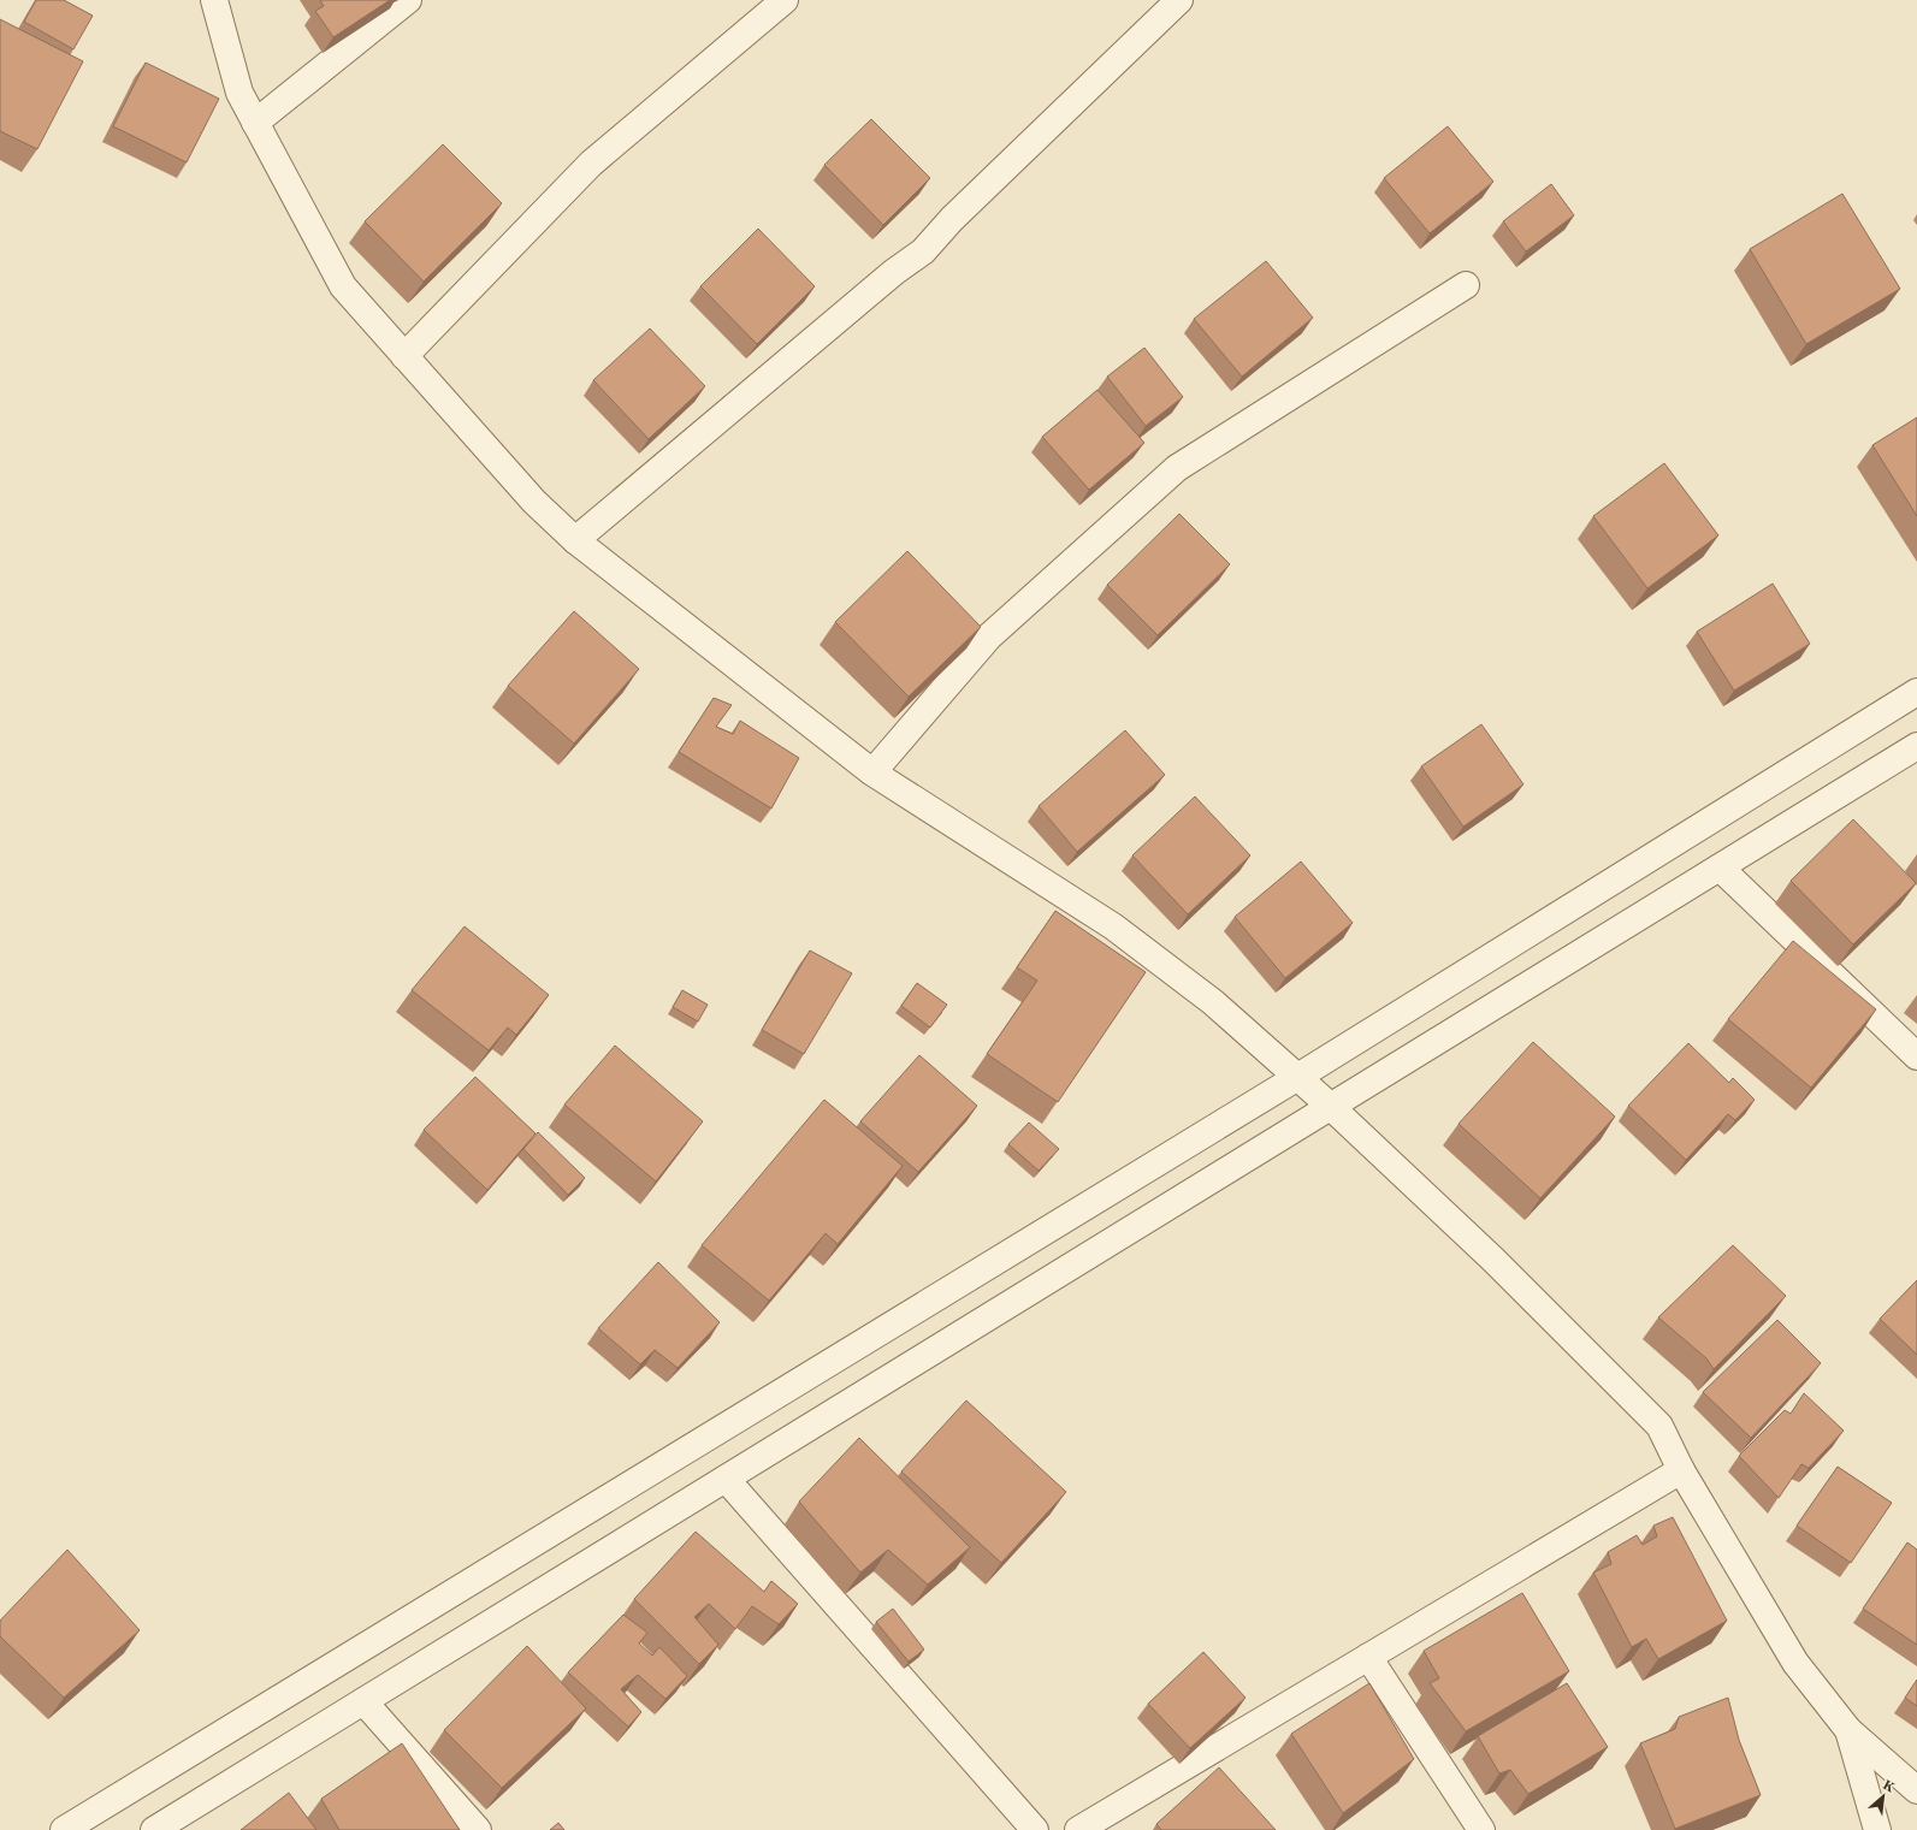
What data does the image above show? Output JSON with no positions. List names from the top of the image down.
{
  "north": "top right"
}
